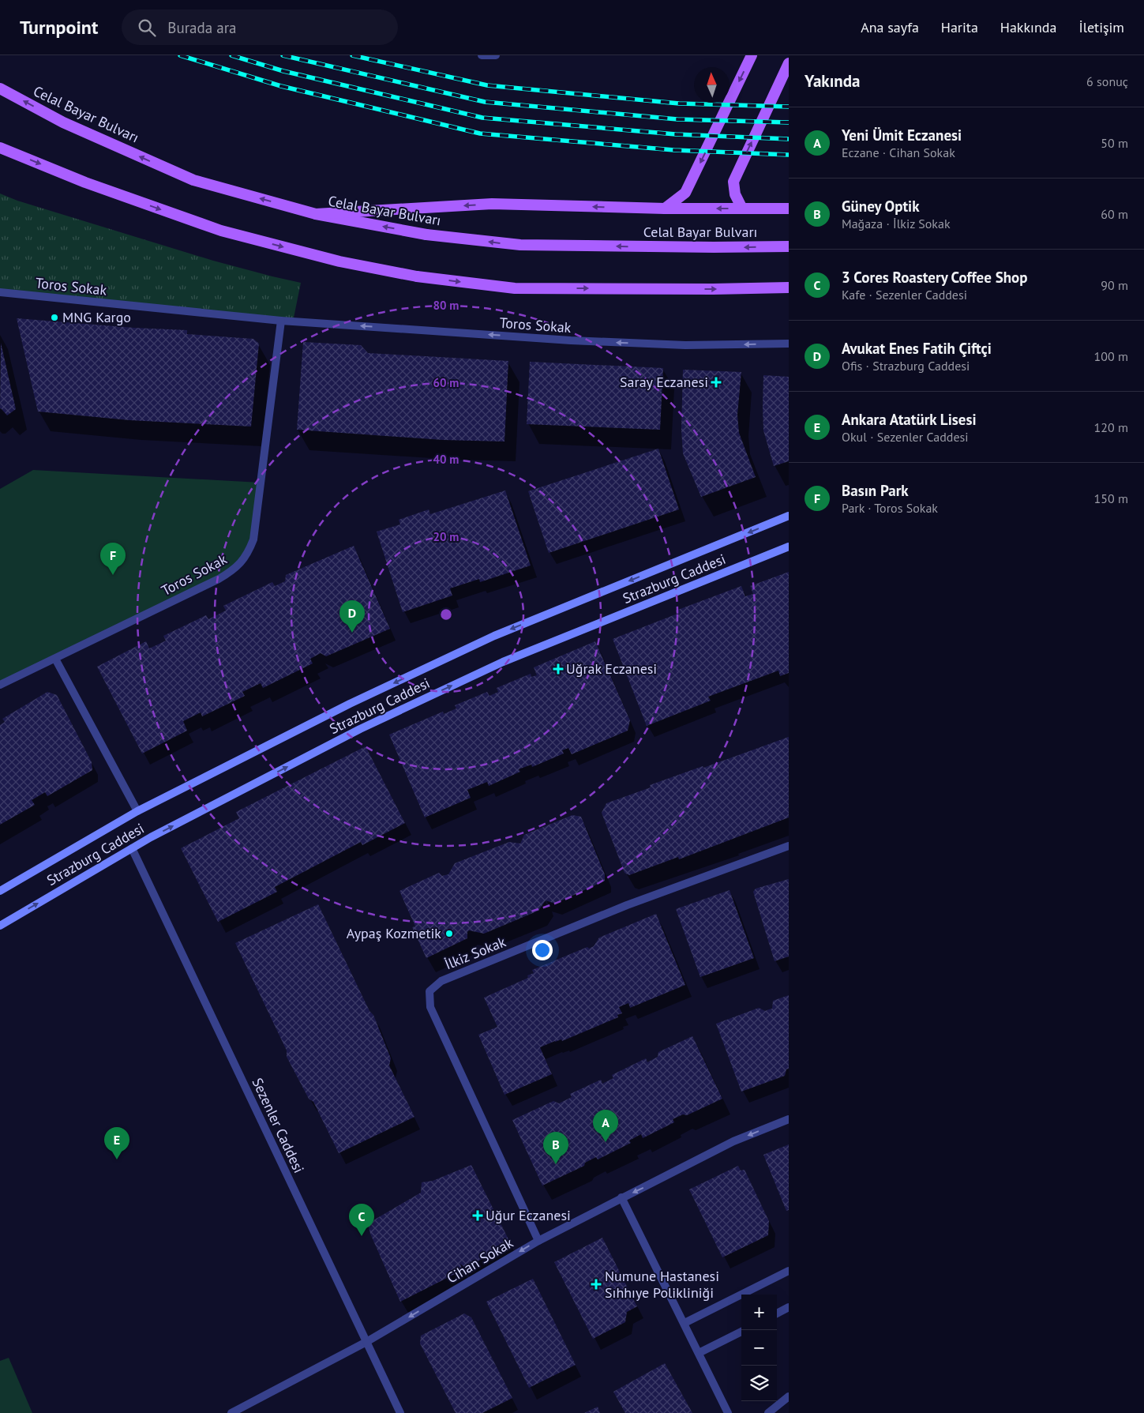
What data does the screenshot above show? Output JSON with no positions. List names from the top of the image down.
{
  "streets": {
    "main road": ["Celal Bayar Bulvarı", "Strazburg Caddesi"],
    "street": [
      "Toros Sokak",
      "İlkiz Sokak",
      "Sezenler Caddesi",
      "Cihan Sokak"
    ]
  },
  "crossings": [
    ["Strazburg Caddesi", "Sezenler Caddesi"],
    ["İlkiz Sokak", "Cihan Sokak"],
    ["Sezenler Caddesi", "Cihan Sokak"]
  ],
  "one_way": ["Toros Sokak", "Cihan Sokak"],
  "places": {
    "other": ["MNG Kargo", "Aypaş Kozmetik"],
    "health": [
      "Saray Eczanesi",
      "Uğrak Eczanesi",
      "Uğur Eczanesi",
      "Numune Hastanesi Sıhhıye Polikliniği"
    ]
  },
  "north": "top",
  "page": {
    "header": "Turnpoint",
    "search": "Burada ara",
    "nav": [
      "Ana sayfa",
      "Harita",
      "Hakkında",
      "İletişim"
    ],
    "heading": ["Yakında", "6 sonuç"],
    "list": [
      {
        "mark": "A",
        "name": "Yeni Ümit Eczanesi",
        "note": "Eczane · Cihan Sokak",
        "value": "50 m"
      },
      {
        "mark": "B",
        "name": "Güney Optik",
        "note": "Mağaza · İlkiz Sokak",
        "value": "60 m"
      },
      {
        "mark": "C",
        "name": "3 Cores Roastery Coffee Shop",
        "note": "Kafe · Sezenler Caddesi",
        "value": "90 m"
      },
      {
        "mark": "D",
        "name": "Avukat Enes Fatih Çiftçi",
        "note": "Ofis · Strazburg Caddesi",
        "value": "100 m"
      },
      {
        "mark": "E",
        "name": "Ankara Atatürk Lisesi",
        "note": "Okul · Sezenler Caddesi",
        "value": "120 m"
      },
      {
        "mark": "F",
        "name": "Basın Park",
        "note": "Park · Toros Sokak",
        "value": "150 m"
      }
    ],
    "pins": [
      "F",
      "D",
      "A",
      "E",
      "B",
      "C"
    ],
    "map_buttons": ["+", "−"]
  },
  "rings": [
    "80 m",
    "60 m",
    "40 m",
    "20 m"
  ]
}
